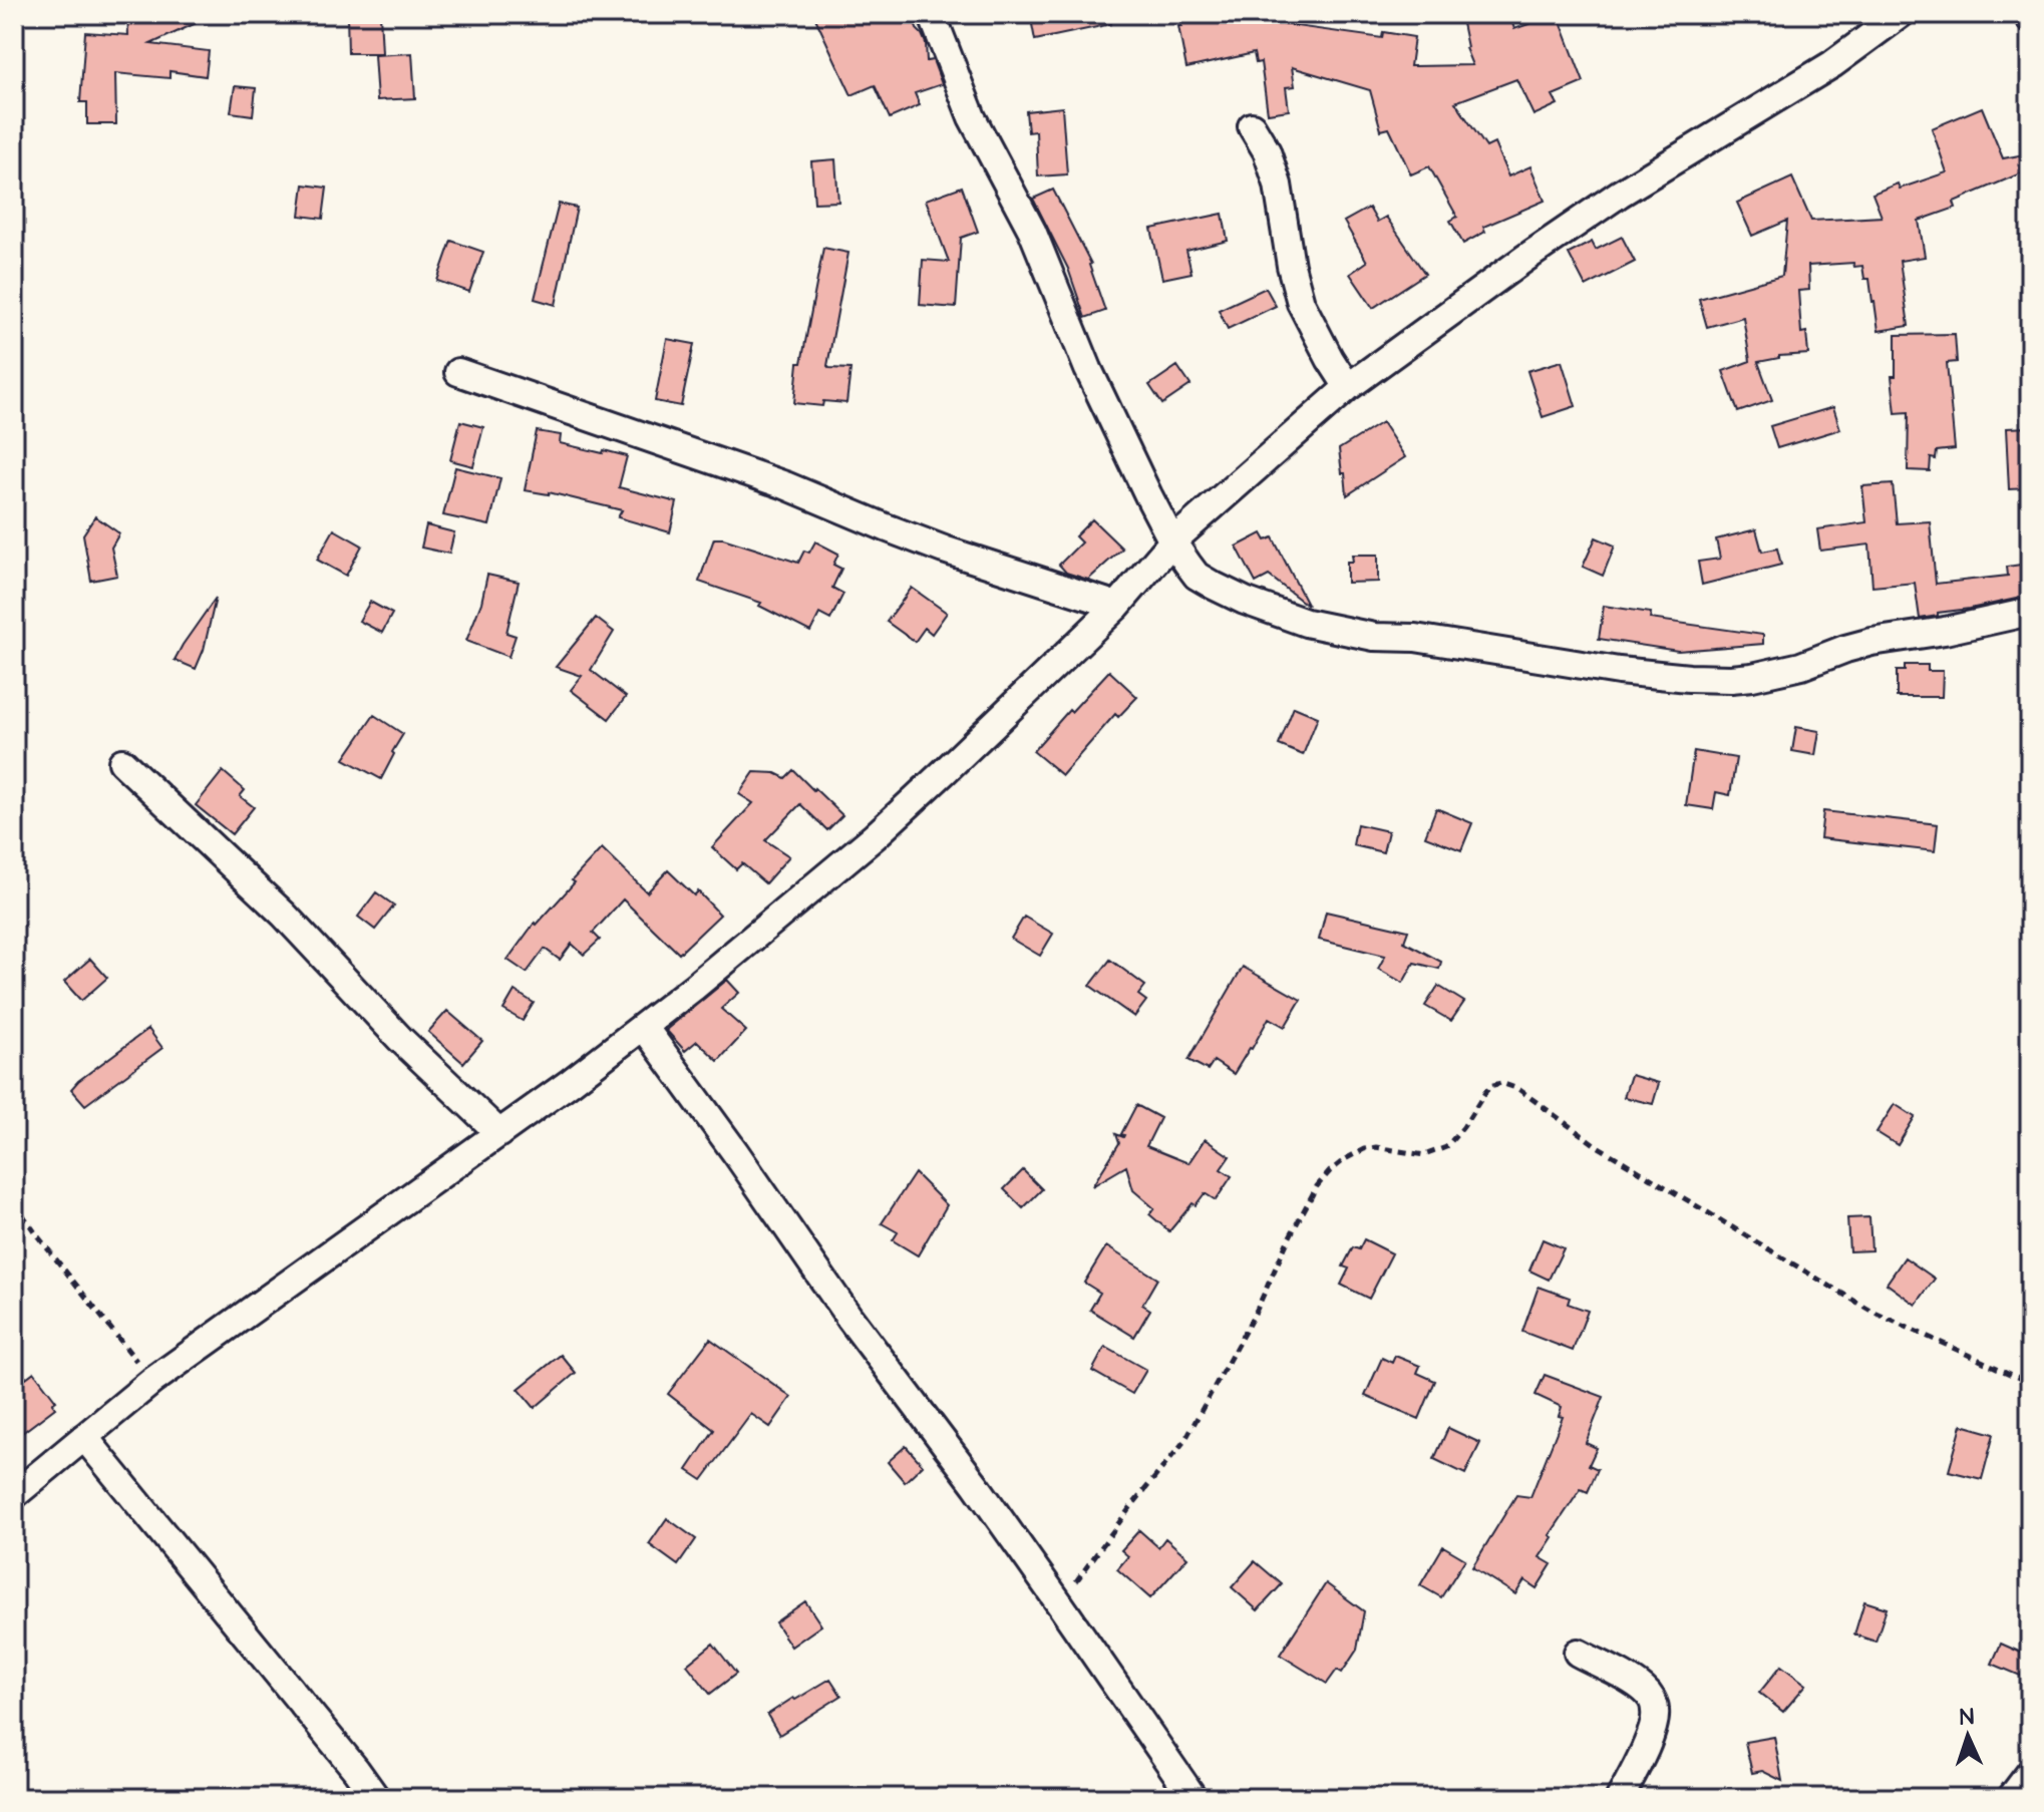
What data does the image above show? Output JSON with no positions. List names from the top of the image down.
{
  "north": "top"
}
